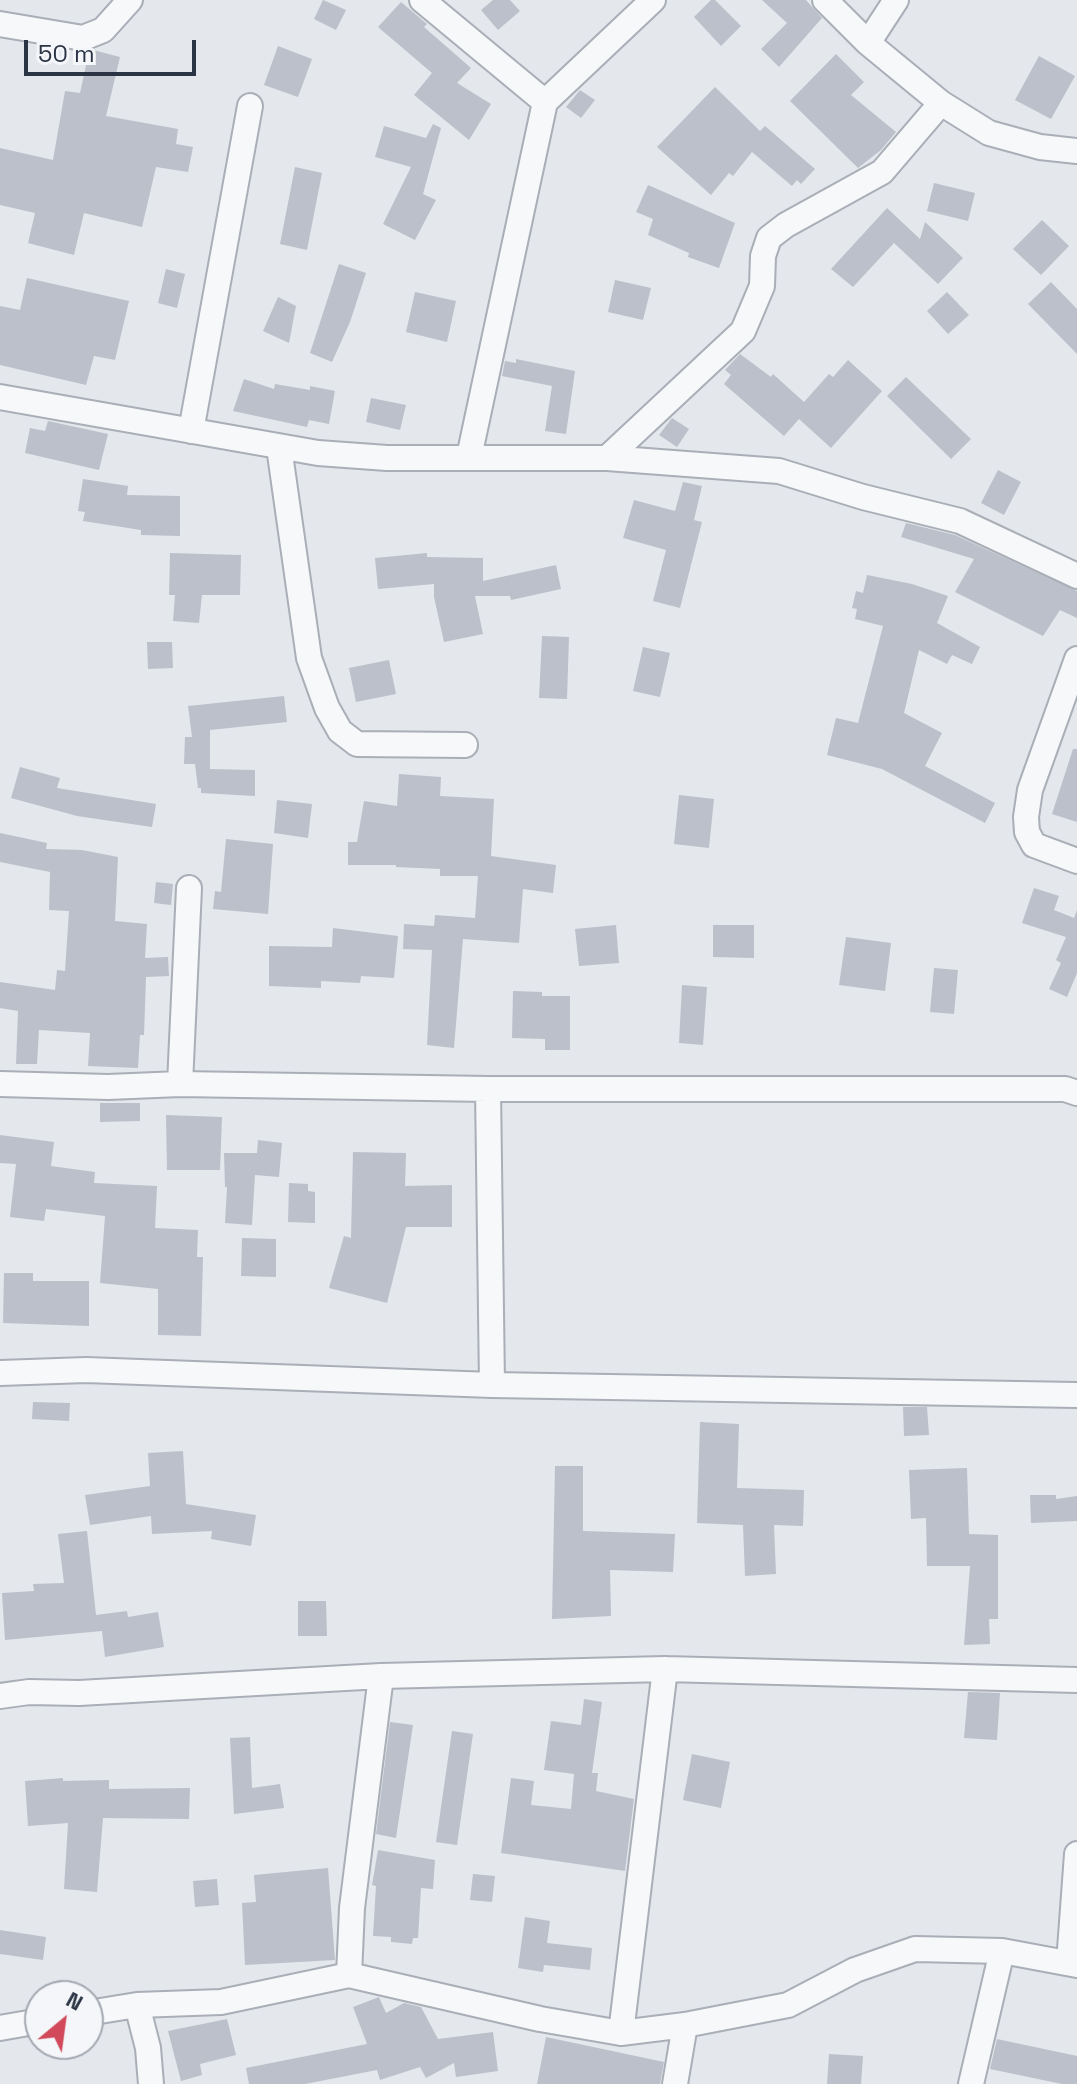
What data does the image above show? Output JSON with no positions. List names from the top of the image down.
{
  "scale_bar": "50 m",
  "north": "top right"
}
